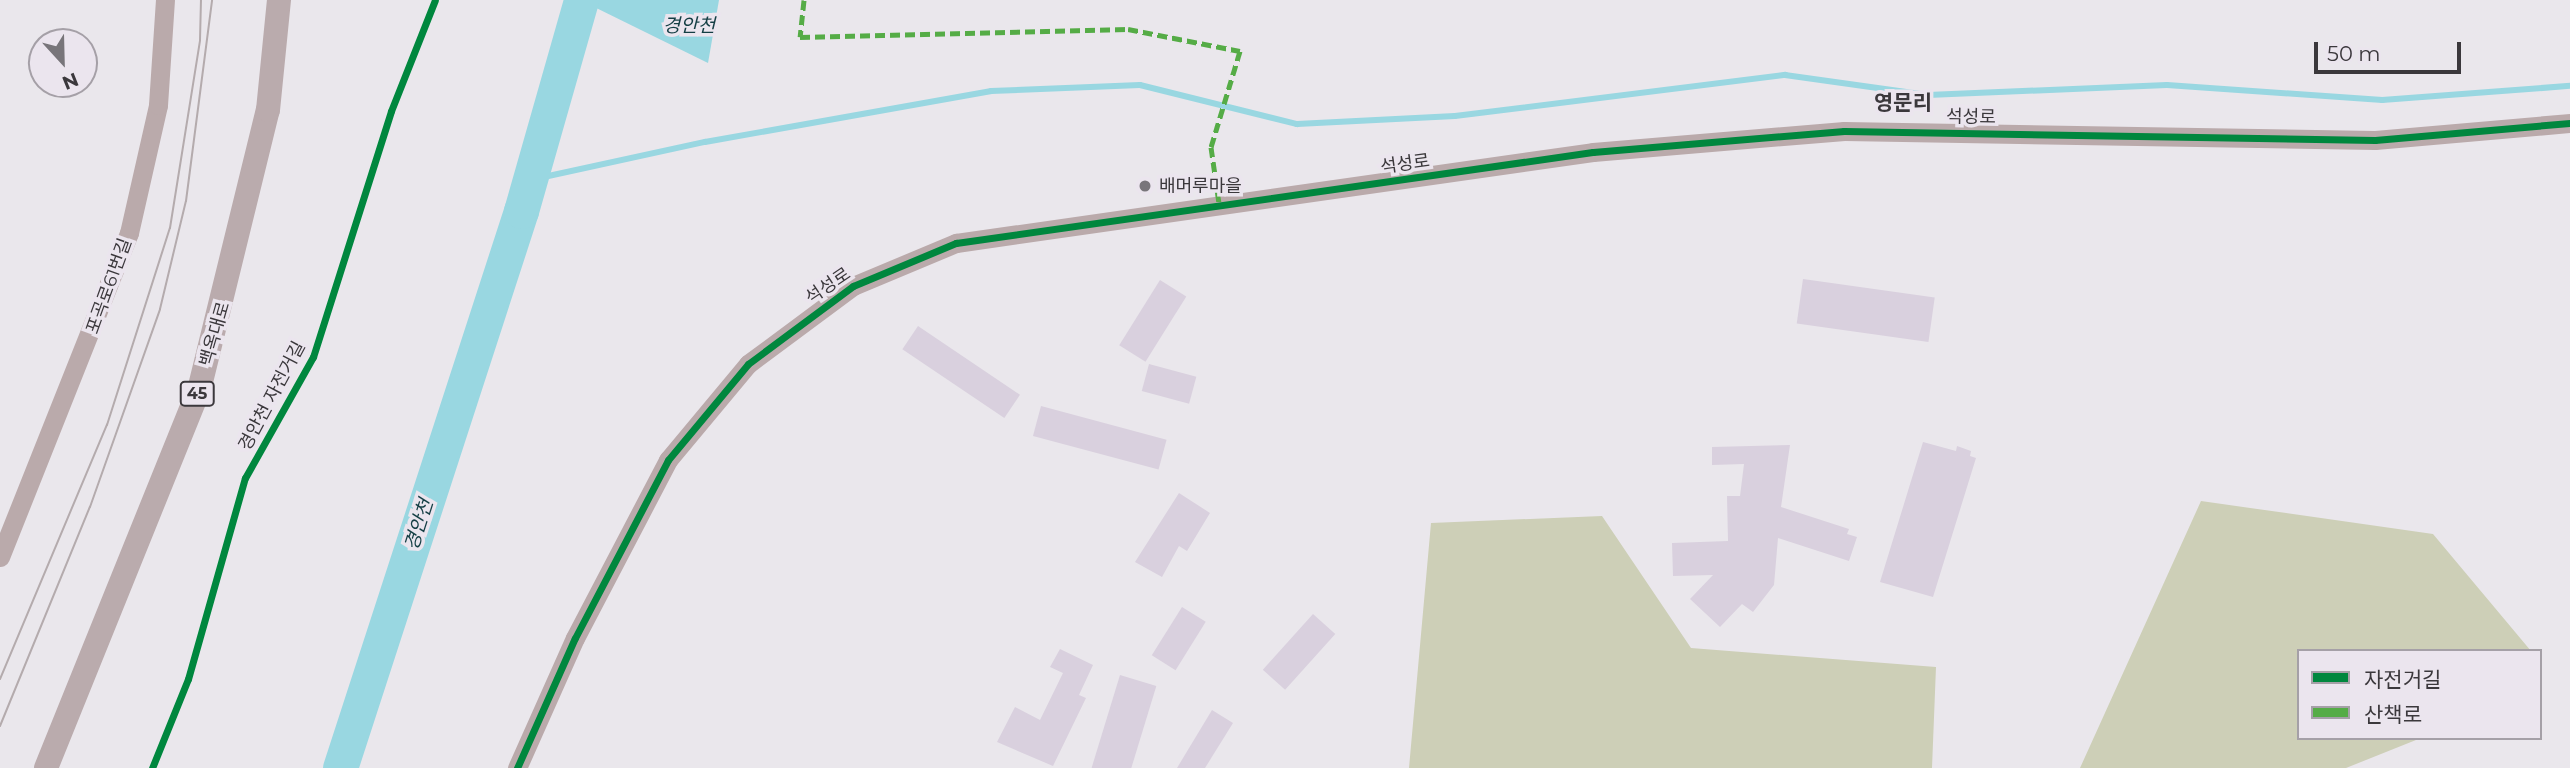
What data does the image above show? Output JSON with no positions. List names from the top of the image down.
{
  "streets": {
    "main road": ["백옥대로", "45"],
    "street": ["석성로", "포곡로61번길"],
    "cycle path": ["경안천 자전거길"]
  },
  "districts": ["영문리"],
  "water": ["경안천"],
  "places": ["배머루마을"],
  "legend": ["자전거길", "산책로"],
  "scale_bar": "50 m",
  "north": "bottom"
}
